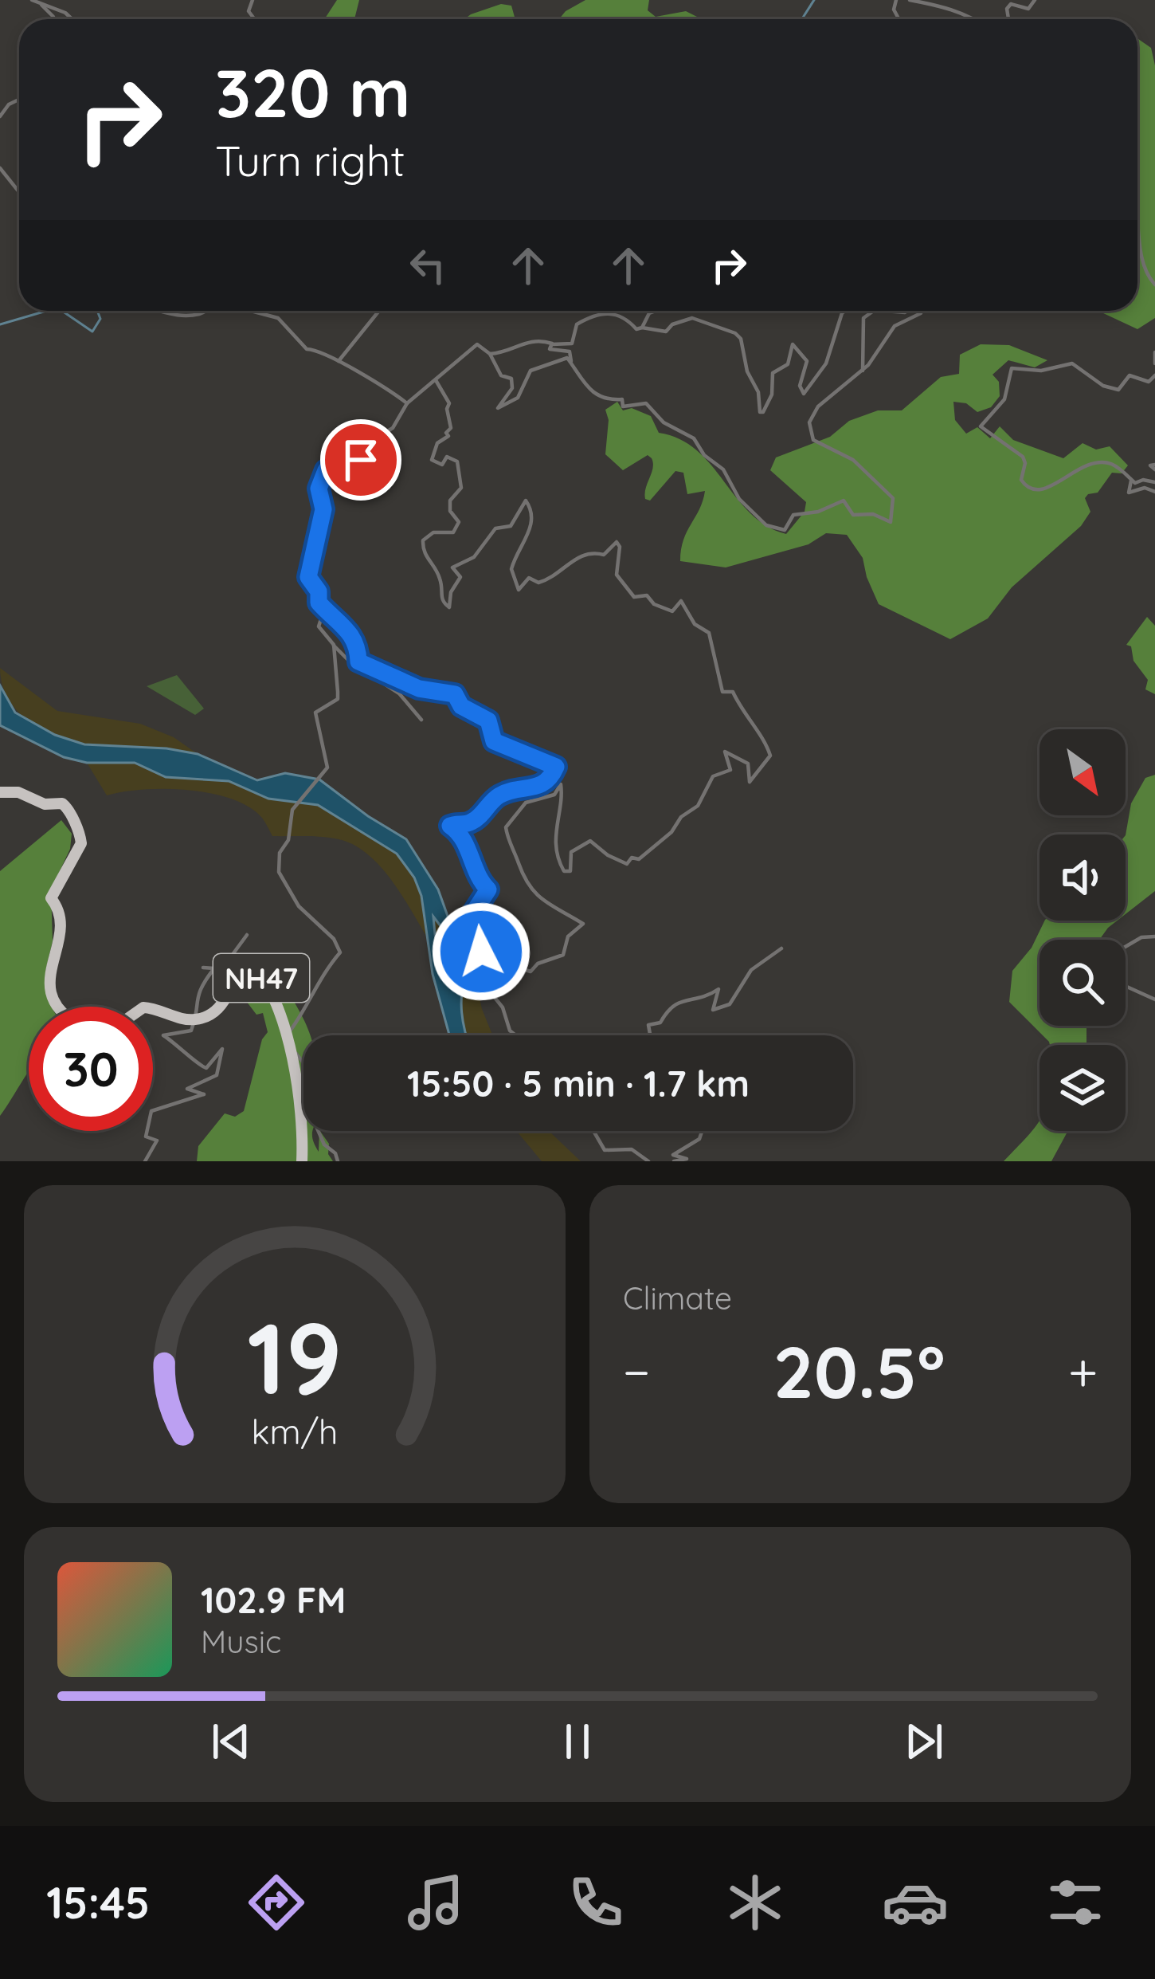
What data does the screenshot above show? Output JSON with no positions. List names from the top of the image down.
{
  "streets": {
    "highway": ["NH47"]
  },
  "north": "bottom right",
  "page": {
    "turn": ["320 m", "Turn right"],
    "limit": "30",
    "trip": "15:50 · 5 min · 1.7 km",
    "tile": "Climate",
    "heat": ["−", "20.5°", "+"],
    "song": ["102.9 FM", "Music"],
    "tabs": "15:45",
    "gauge": ["19", "km/h"]
  }
}
